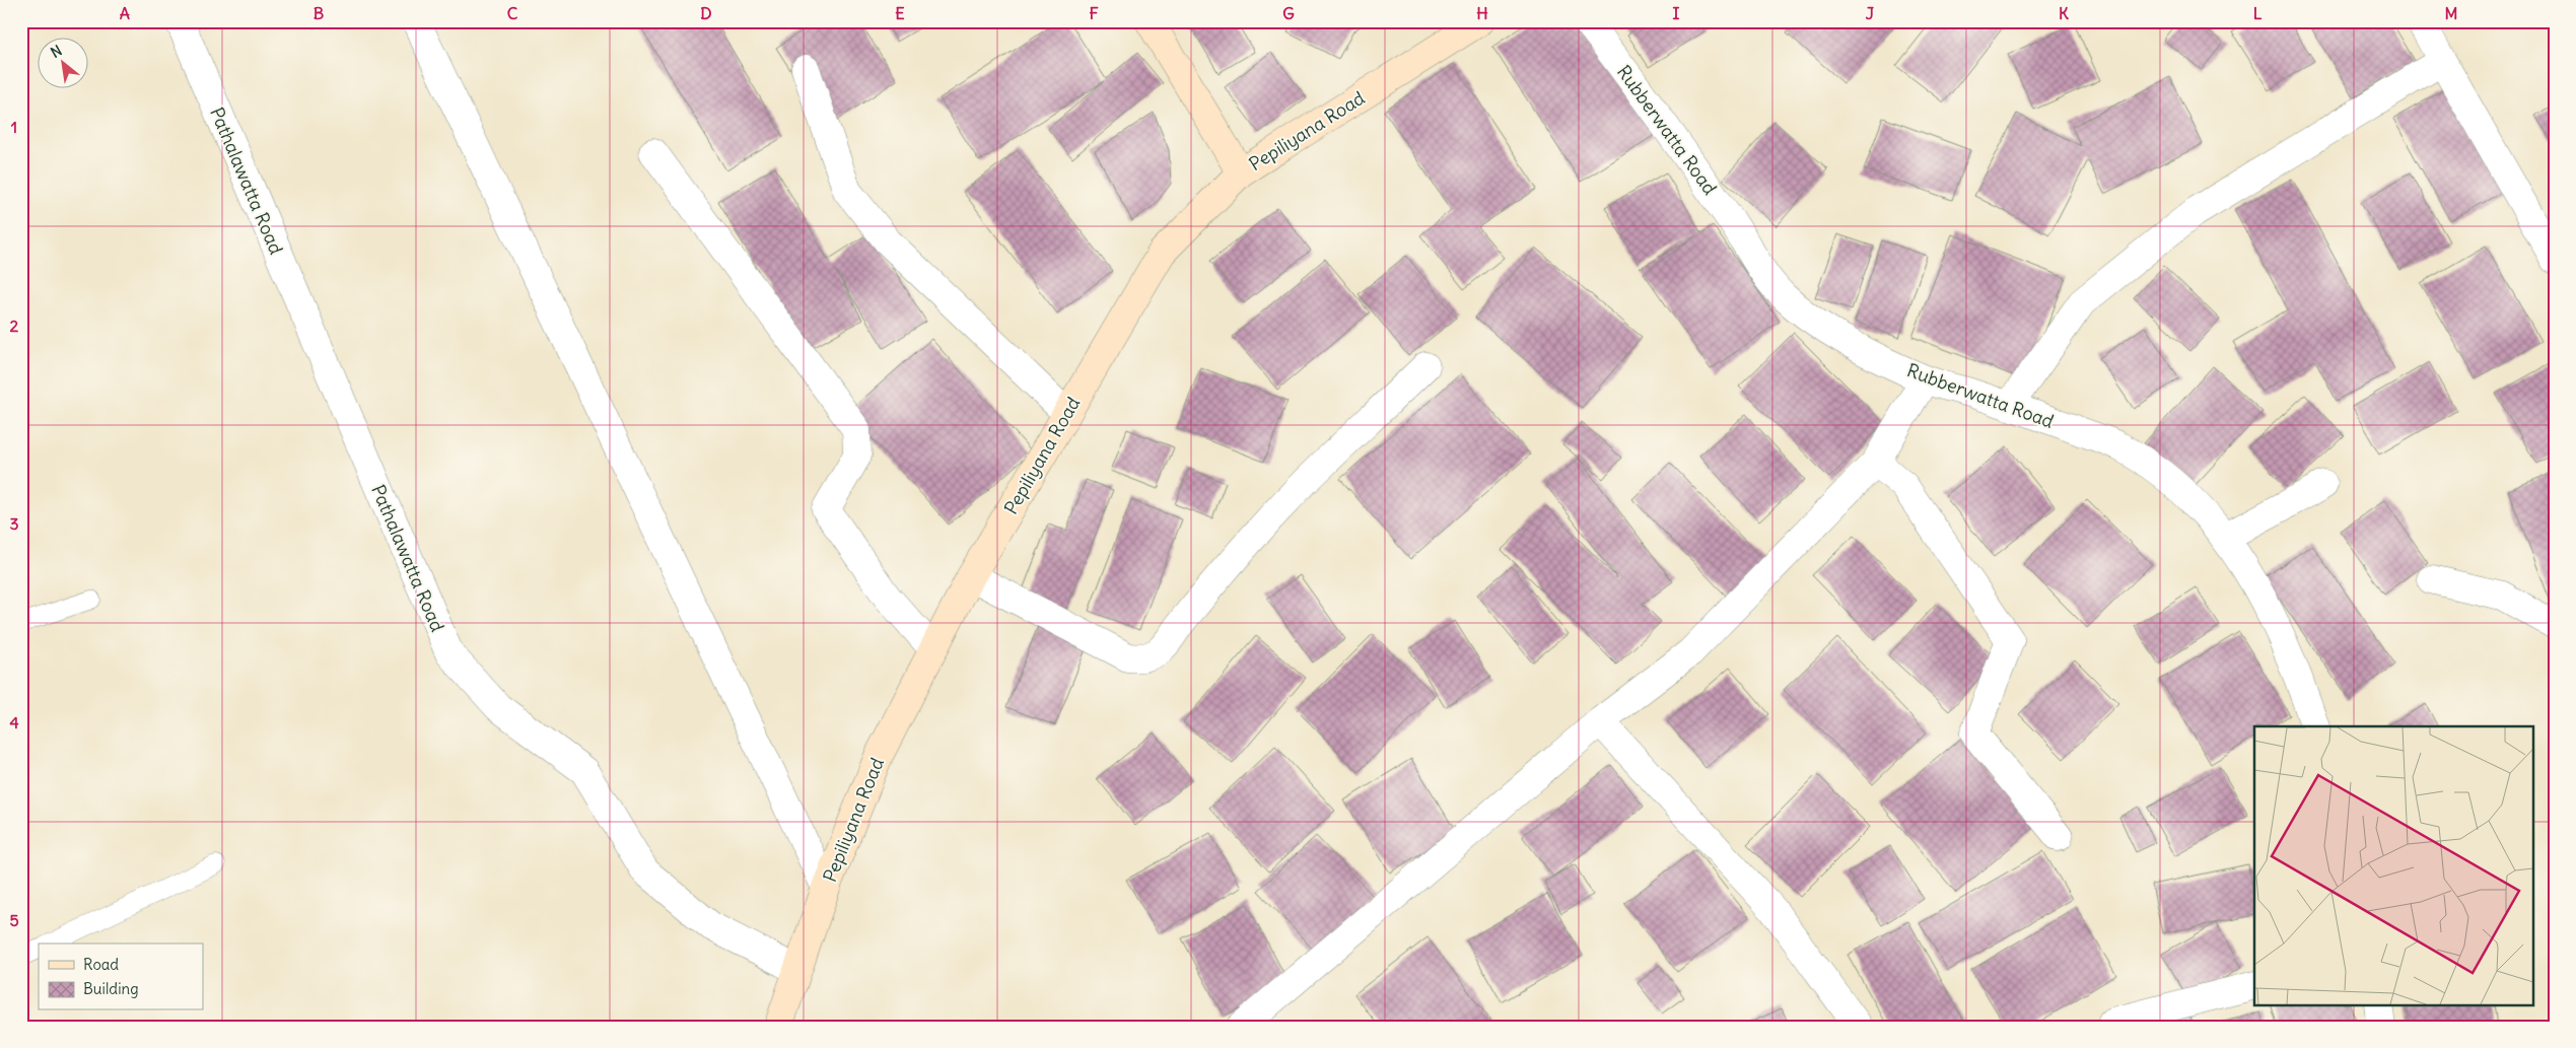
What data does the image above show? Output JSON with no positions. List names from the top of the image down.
{
  "streets": {
    "main road": ["Pepiliyana Road"],
    "street": ["Rubberwatta Road", "Pathalawatta Road"]
  },
  "crossings": [
    ["Pepiliyana Road", "Pathalawatta Road"]
  ],
  "legend": ["Road", "Building"],
  "north": "top left",
  "grid": {
    "columns": [
      "A",
      "B",
      "C",
      "D",
      "E",
      "F",
      "G",
      "H",
      "I",
      "J",
      "K",
      "L",
      "M"
    ],
    "rows": [
      "1",
      "2",
      "3",
      "4",
      "5"
    ]
  }
}
